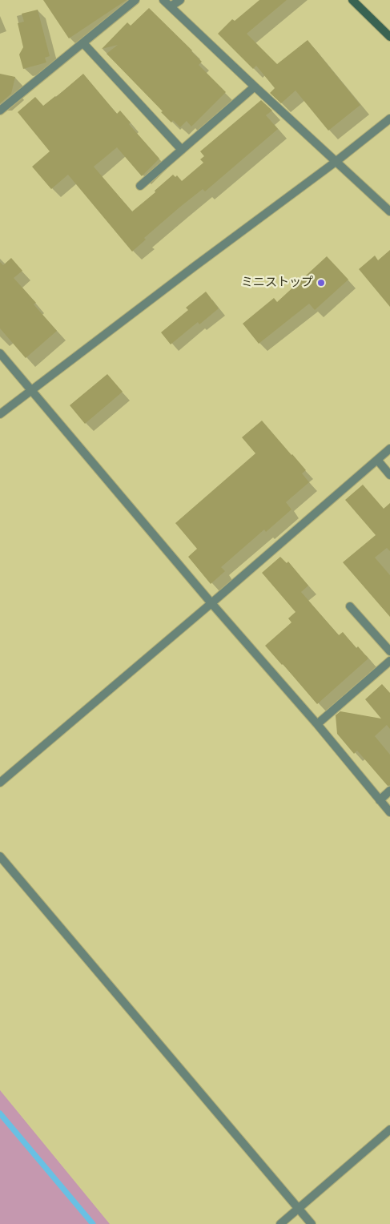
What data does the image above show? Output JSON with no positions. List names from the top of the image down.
{
  "places": ["ミニストップ"]
}
